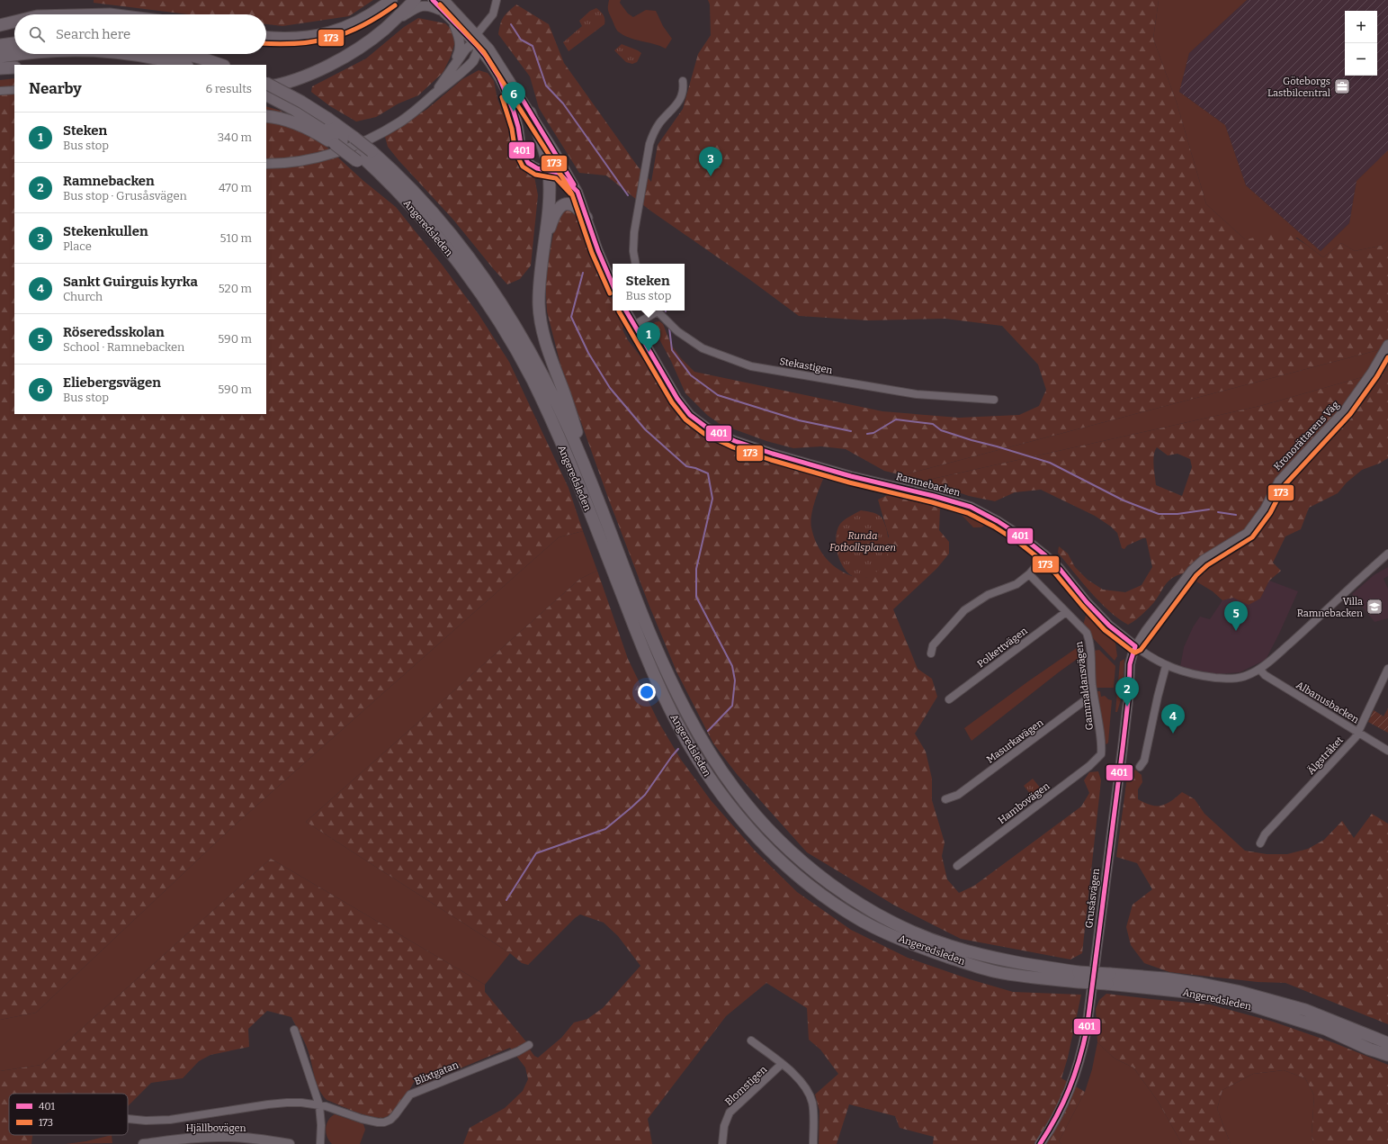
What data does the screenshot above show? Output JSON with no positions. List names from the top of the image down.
{
  "streets": {
    "highway": ["Angeredsleden"],
    "street": [
      "Stekastigen",
      "Kronorättarens Väg",
      "Ramnebacken",
      "Polkettvägen",
      "Gammaldansvägen",
      "Albanusbacken",
      "Masurkavägen",
      "Älgstråket",
      "Hambovägen",
      "Grusåsvägen",
      "Blixtgatan",
      "Blomstigen",
      "Hjällbovägen"
    ]
  },
  "crossings": [
    ["Stekastigen", "Ramnebacken"],
    ["Kronorättarens Väg", "Ramnebacken"],
    ["Kronorättarens Väg", "Grusåsvägen"],
    ["Ramnebacken", "Albanusbacken"],
    ["Ramnebacken", "Grusåsvägen"],
    ["Polkettvägen", "Gammaldansvägen"],
    ["Gammaldansvägen", "Masurkavägen"],
    ["Gammaldansvägen", "Hambovägen"],
    ["Albanusbacken", "Älgstråket"]
  ],
  "parks": ["Runda Fotbollsplanen"],
  "places": {
    "office": ["Göteborgs Lastbilcentral"],
    "school or university": ["Villa Ramnebacken"]
  },
  "lines": ["transit line 401", "transit line 173"],
  "legend": ["401", "173"],
  "page": {
    "map_buttons": ["+", "−"],
    "search": "Search here",
    "heading": ["Nearby", "6 results"],
    "pins": [
      "6",
      "3",
      "1",
      "5",
      "2",
      "4"
    ],
    "list": [
      {
        "mark": "1",
        "name": "Steken",
        "note": "Bus stop",
        "value": "340 m"
      },
      {
        "mark": "2",
        "name": "Ramnebacken",
        "note": "Bus stop · Grusåsvägen",
        "value": "470 m"
      },
      {
        "mark": "3",
        "name": "Stekenkullen",
        "note": "Place",
        "value": "510 m"
      },
      {
        "mark": "4",
        "name": "Sankt Guirguis kyrka",
        "note": "Church",
        "value": "520 m"
      },
      {
        "mark": "5",
        "name": "Röseredsskolan",
        "note": "School · Ramnebacken",
        "value": "590 m"
      },
      {
        "mark": "6",
        "name": "Eliebergsvägen",
        "note": "Bus stop",
        "value": "590 m"
      }
    ],
    "popup": ["Steken", "Bus stop"]
  }
}
